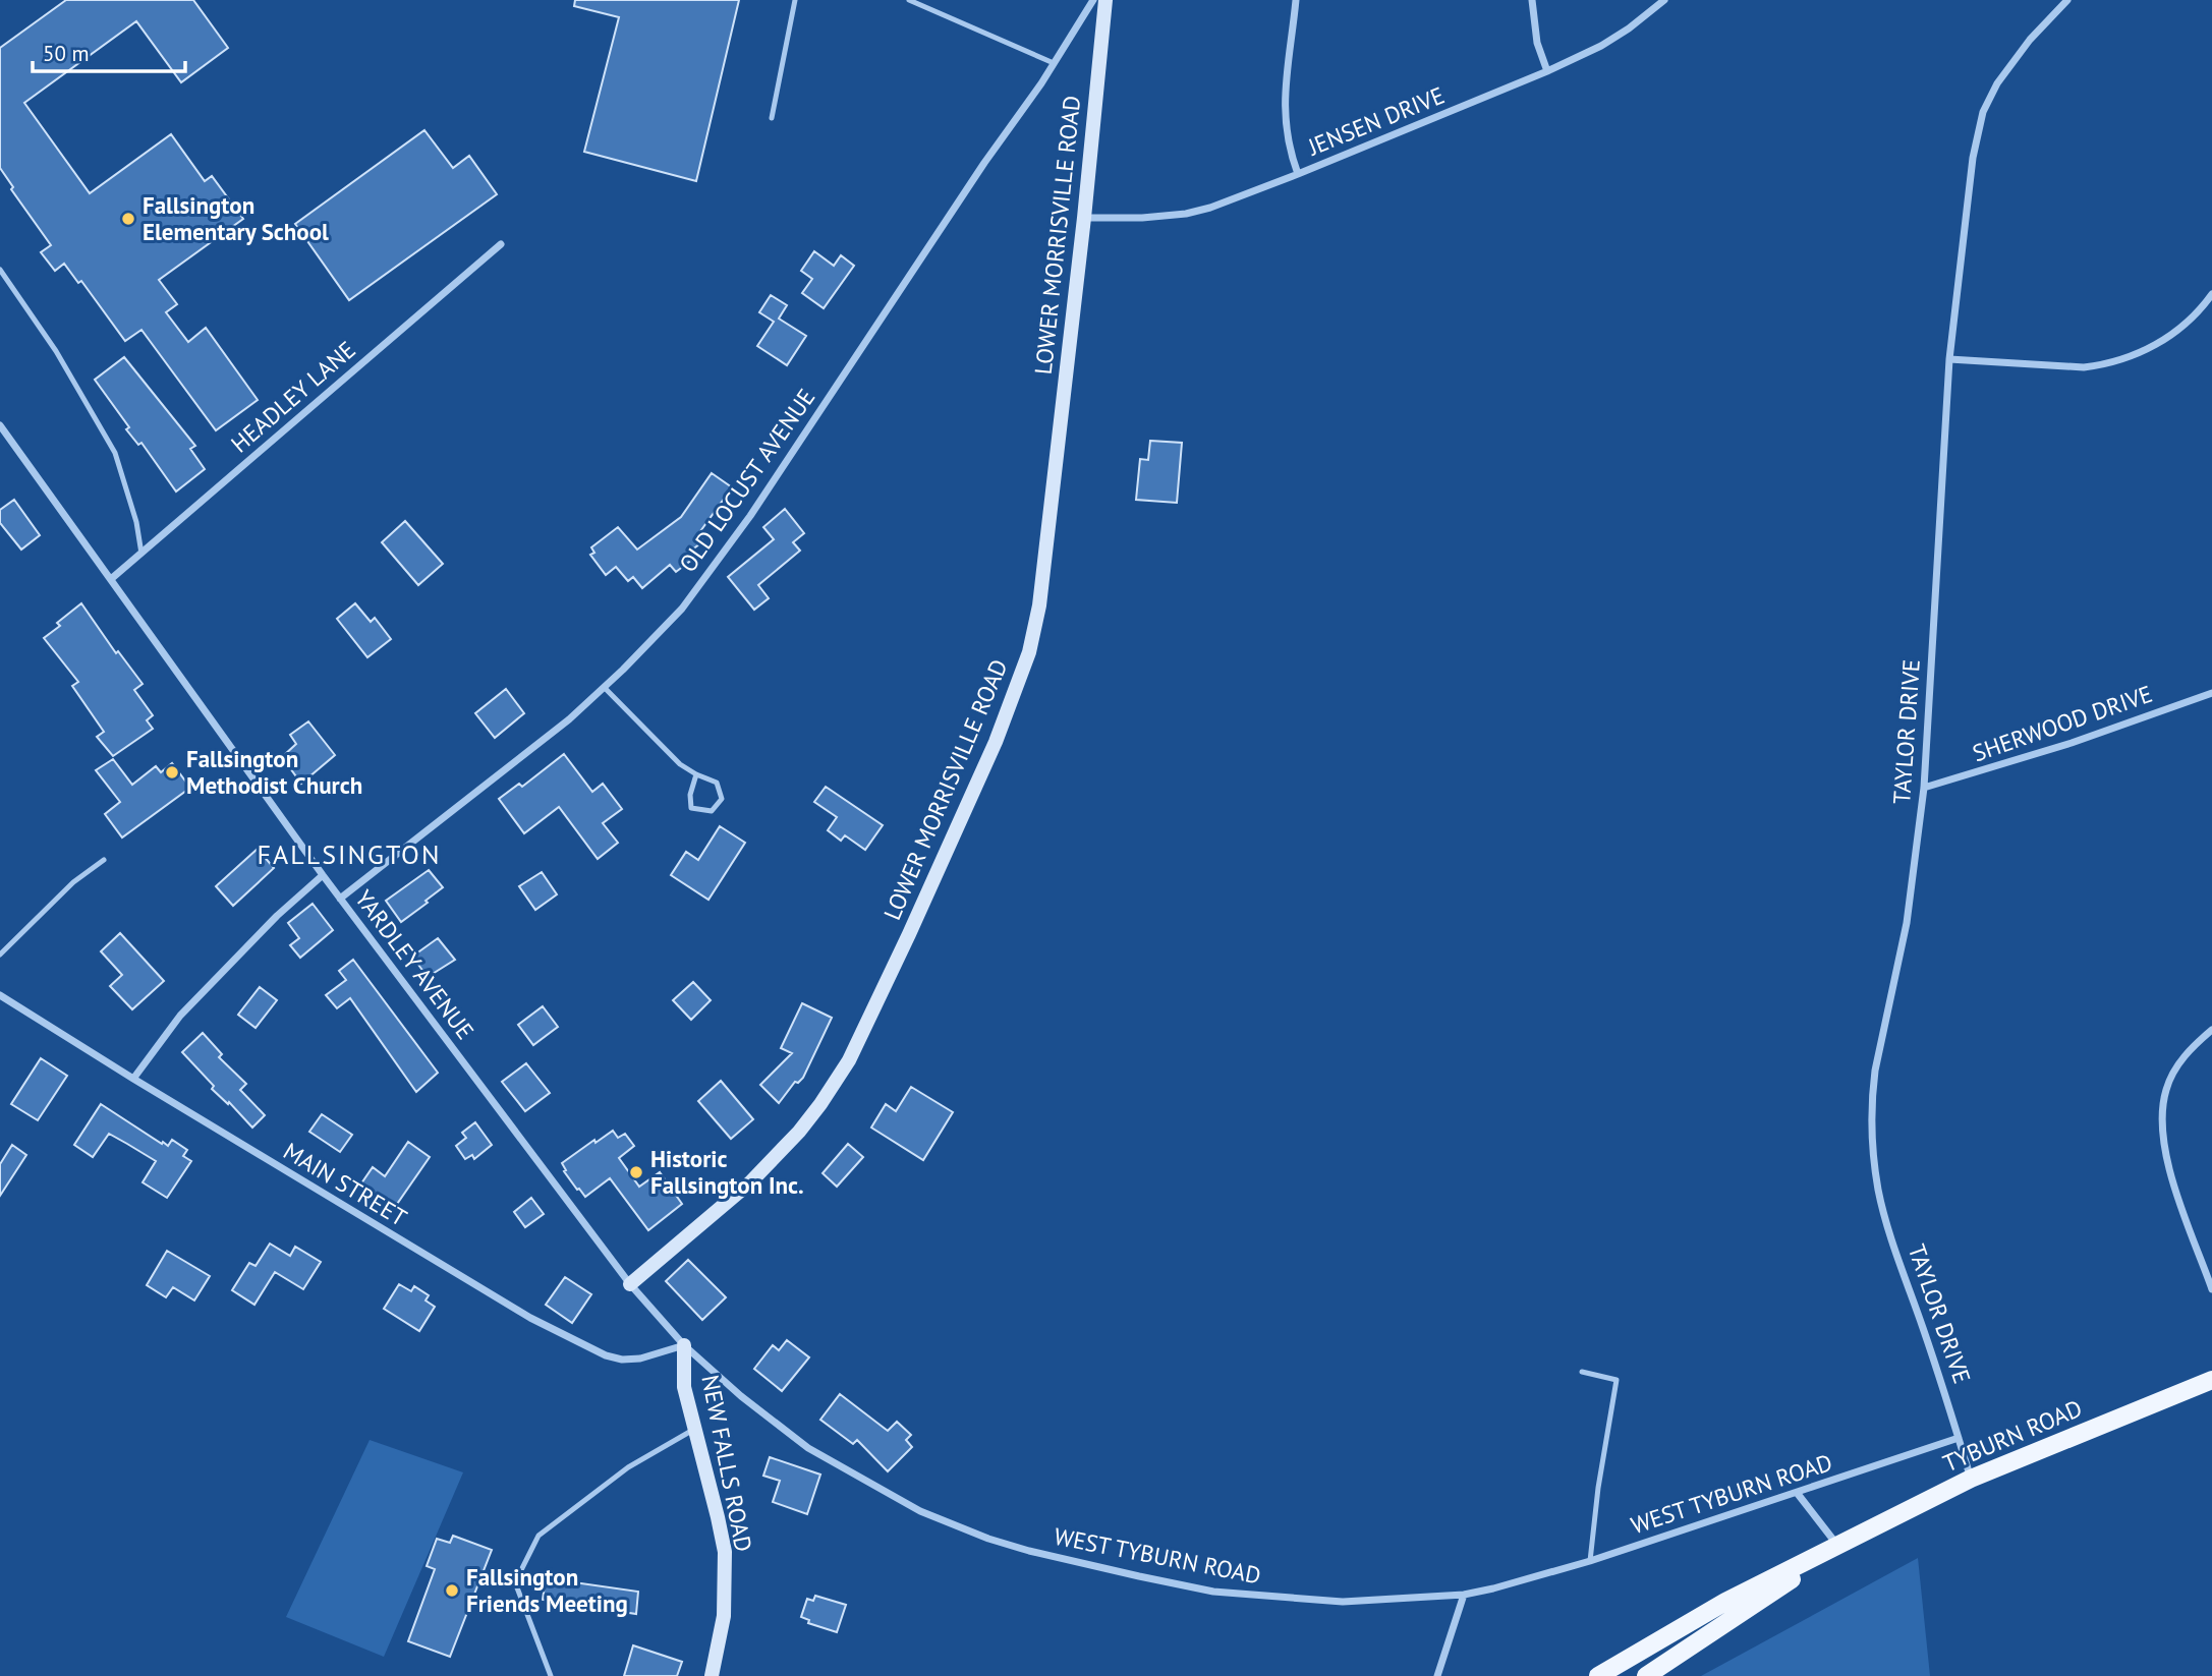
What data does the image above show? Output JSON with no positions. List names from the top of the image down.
{
  "streets": {
    "main road": ["TYBURN ROAD"],
    "street": [
      "JENSEN DRIVE",
      "LOWER MORRISVILLE ROAD",
      "HEADLEY LANE",
      "OLD LOCUST AVENUE",
      "SHERWOOD DRIVE",
      "TAYLOR DRIVE",
      "YARDLEY AVENUE",
      "MAIN STREET",
      "NEW FALLS ROAD",
      "WEST TYBURN ROAD"
    ]
  },
  "crossings": [
    ["JENSEN DRIVE", "LOWER MORRISVILLE ROAD"],
    ["LOWER MORRISVILLE ROAD", "YARDLEY AVENUE"],
    ["HEADLEY LANE", "YARDLEY AVENUE"],
    ["OLD LOCUST AVENUE", "YARDLEY AVENUE"],
    ["SHERWOOD DRIVE", "TAYLOR DRIVE"],
    ["TAYLOR DRIVE", "TYBURN ROAD"],
    ["TAYLOR DRIVE", "WEST TYBURN ROAD"],
    ["YARDLEY AVENUE", "MAIN STREET"],
    ["YARDLEY AVENUE", "NEW FALLS ROAD"],
    ["YARDLEY AVENUE", "WEST TYBURN ROAD"],
    ["MAIN STREET", "NEW FALLS ROAD"],
    ["MAIN STREET", "WEST TYBURN ROAD"],
    ["NEW FALLS ROAD", "WEST TYBURN ROAD"]
  ],
  "districts": ["FALLSINGTON"],
  "places": [
    "Fallsington Elementary School",
    "Fallsington Methodist Church",
    "Historic Fallsington Inc.",
    "Fallsington Friends Meeting"
  ],
  "scale_bar": "50 m"
}
